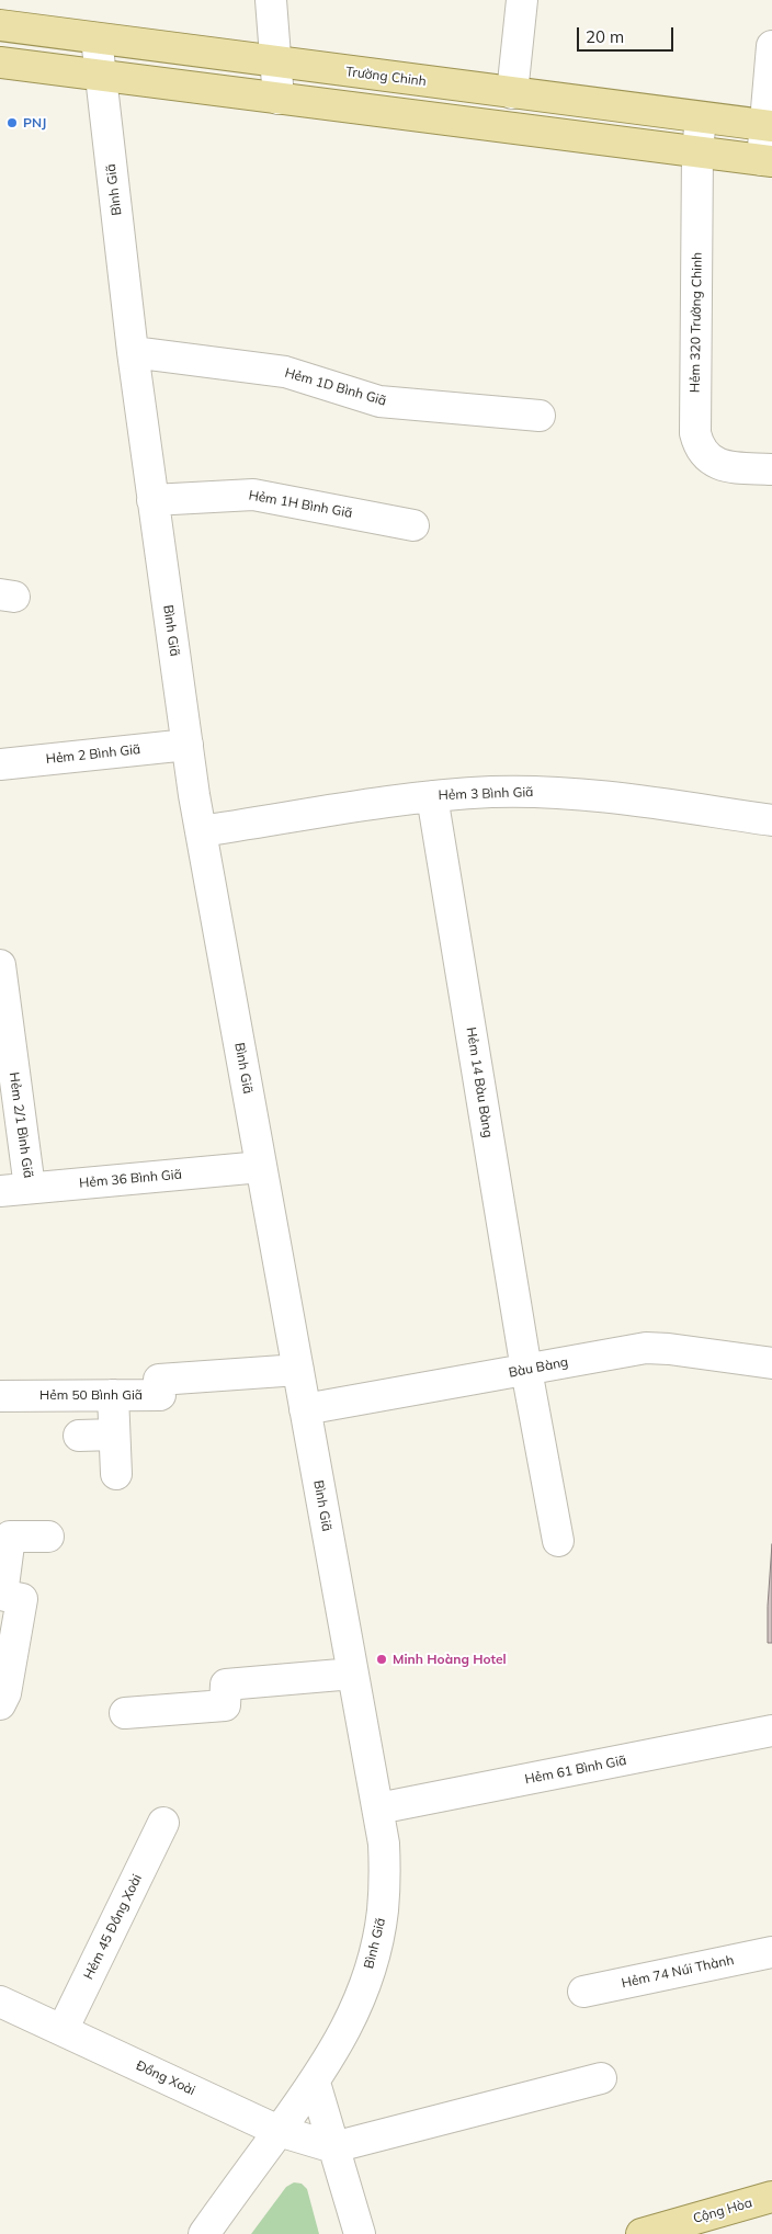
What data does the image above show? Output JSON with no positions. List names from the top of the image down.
{
  "streets": {
    "main road": ["Trường Chinh", "Cộng Hòa"],
    "street": [
      "Bình Giã",
      "Hẻm 320 Trường Chinh",
      "Hẻm 1D Bình Giã",
      "Hẻm 1H Bình Giã",
      "Hẻm 2 Bình Giã",
      "Hẻm 3 Bình Giã",
      "Hẻm 14 Bàu Bàng",
      "Hẻm 2/1 Bình Giã",
      "Hẻm 36 Bình Giã",
      "Bàu Bàng",
      "Hẻm 50 Bình Giã",
      "Hẻm 61 Bình Giã",
      "Hẻm 45 Đồng Xoài",
      "Hẻm 74 Núi Thành",
      "Đồng Xoài"
    ]
  },
  "crossings": [
    ["Trường Chinh", "Bình Giã"],
    ["Trường Chinh", "Hẻm 320 Trường Chinh"],
    ["Bình Giã", "Hẻm 1D Bình Giã"],
    ["Bình Giã", "Hẻm 1H Bình Giã"],
    ["Bình Giã", "Hẻm 2 Bình Giã"],
    ["Bình Giã", "Hẻm 3 Bình Giã"],
    ["Bình Giã", "Hẻm 36 Bình Giã"],
    ["Bình Giã", "Bàu Bàng"],
    ["Bình Giã", "Hẻm 50 Bình Giã"],
    ["Bình Giã", "Hẻm 61 Bình Giã"],
    ["Bình Giã", "Đồng Xoài"],
    ["Hẻm 3 Bình Giã", "Hẻm 14 Bàu Bàng"],
    ["Hẻm 14 Bàu Bàng", "Bàu Bàng"],
    ["Hẻm 2/1 Bình Giã", "Hẻm 36 Bình Giã"],
    ["Hẻm 45 Đồng Xoài", "Đồng Xoài"]
  ],
  "places": ["PNJ", "Minh Hoàng Hotel"],
  "scale_bar": "20 m"
}
